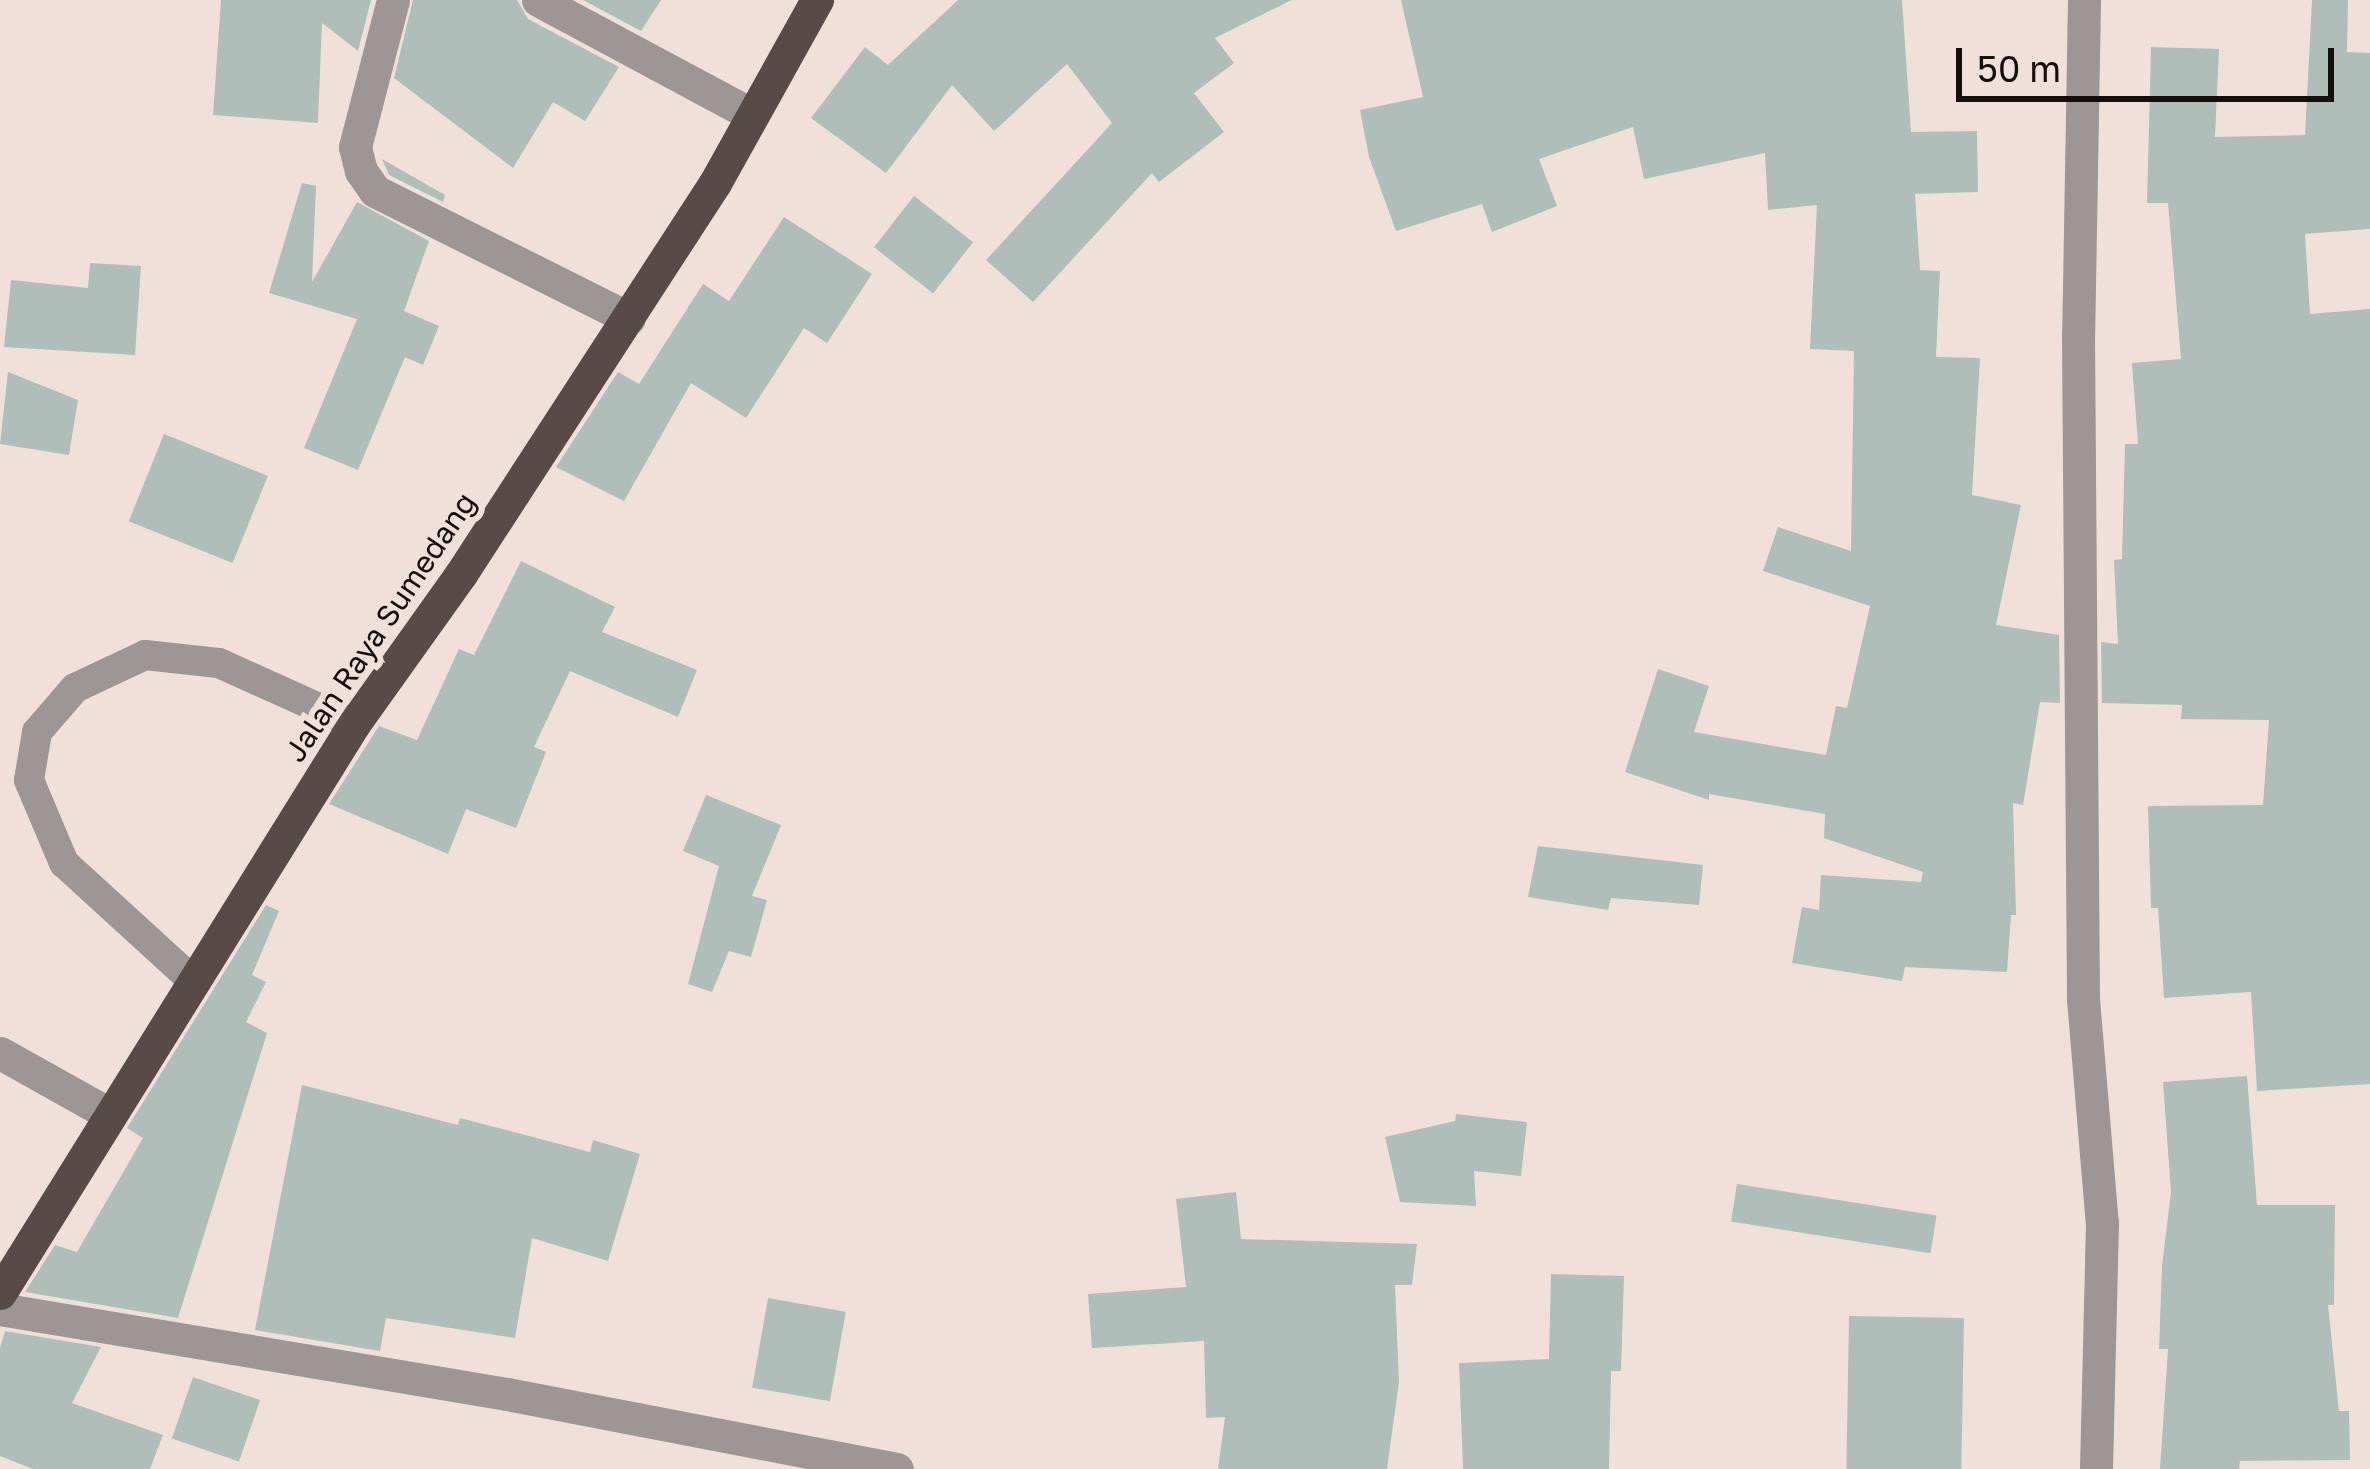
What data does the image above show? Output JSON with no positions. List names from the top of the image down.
{
  "streets": {
    "highway": ["Jalan Raya Sumedang"]
  },
  "scale_bar": "50 m"
}
